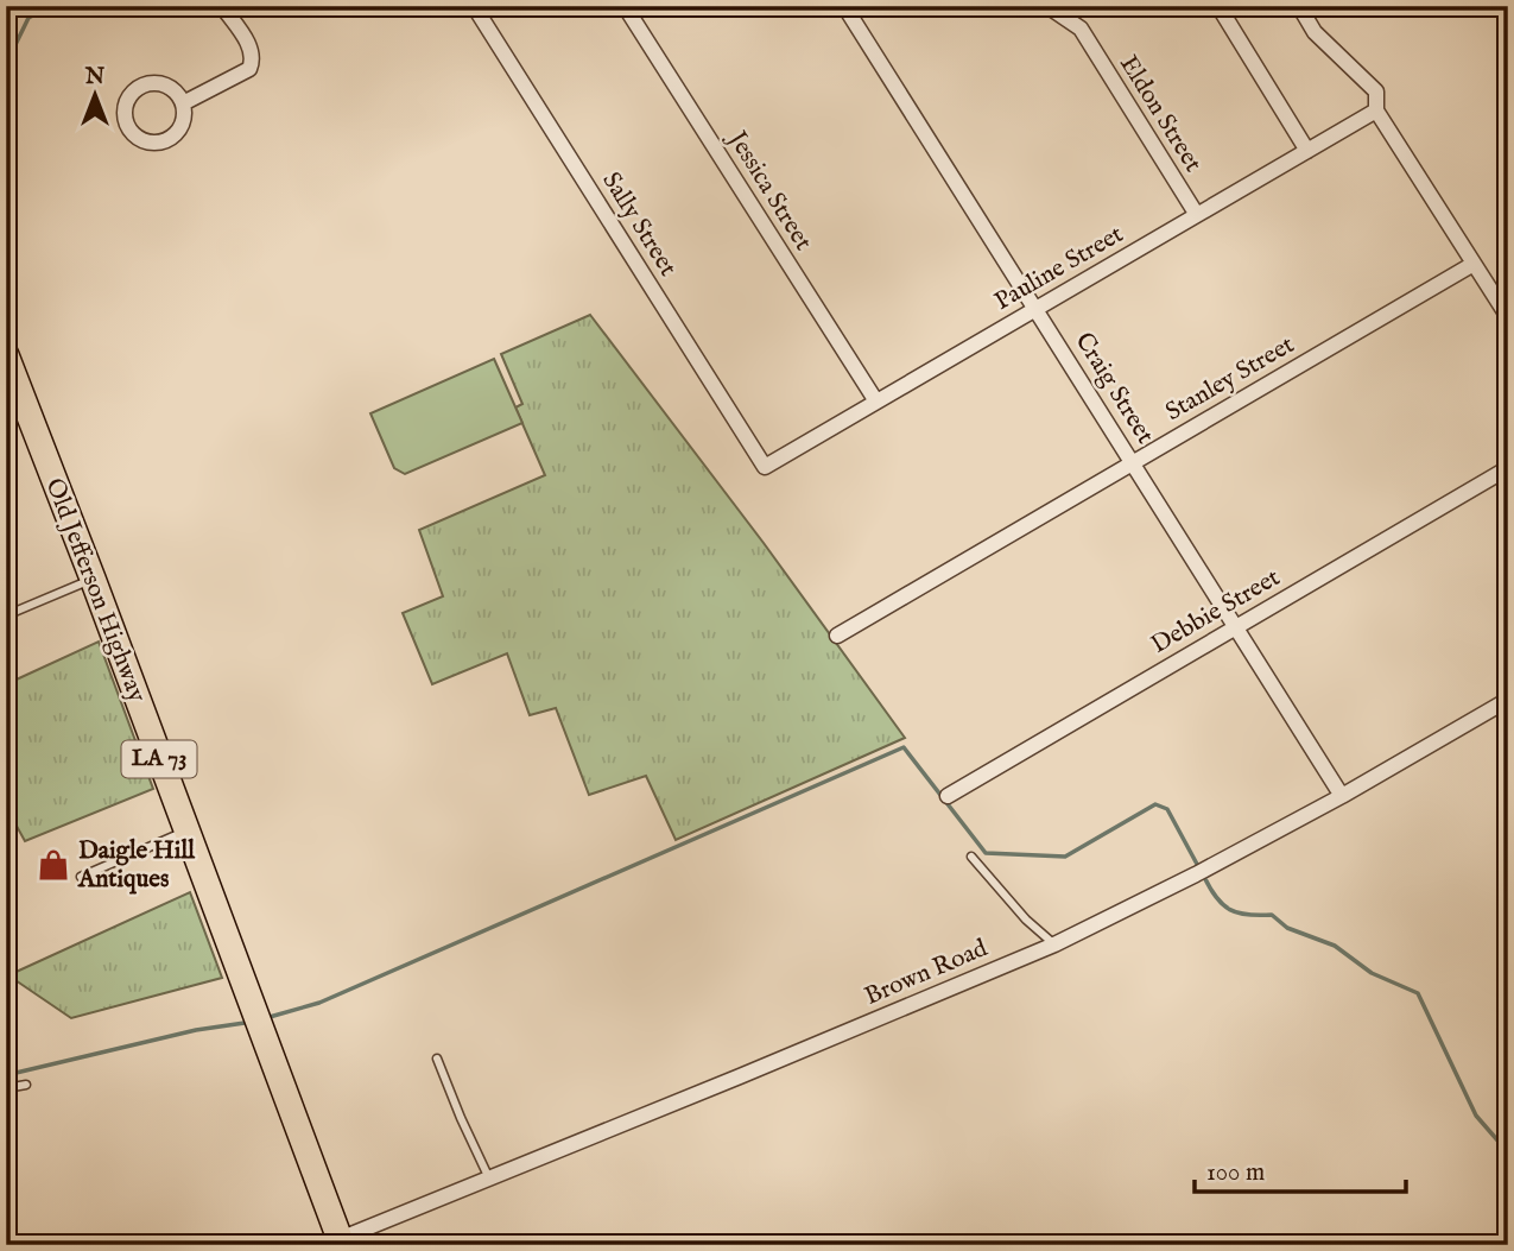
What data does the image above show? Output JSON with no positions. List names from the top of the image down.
{
  "streets": {
    "main road": ["Old Jefferson Highway", "LA 73"],
    "street": [
      "Eldon Street",
      "Jessica Street",
      "Sally Street",
      "Pauline Street",
      "Stanley Street",
      "Craig Street",
      "Debbie Street",
      "Brown Road"
    ]
  },
  "crossings": [
    ["Eldon Street", "Pauline Street"],
    ["Jessica Street", "Pauline Street"],
    ["Sally Street", "Pauline Street"],
    ["Pauline Street", "Craig Street"],
    ["Stanley Street", "Craig Street"],
    ["Craig Street", "Debbie Street"],
    ["Craig Street", "Brown Road"],
    ["Old Jefferson Highway", "Brown Road"]
  ],
  "places": {
    "shop": ["Daigle Hill Antiques"]
  },
  "scale_bar": "100 m",
  "north": "top"
}
